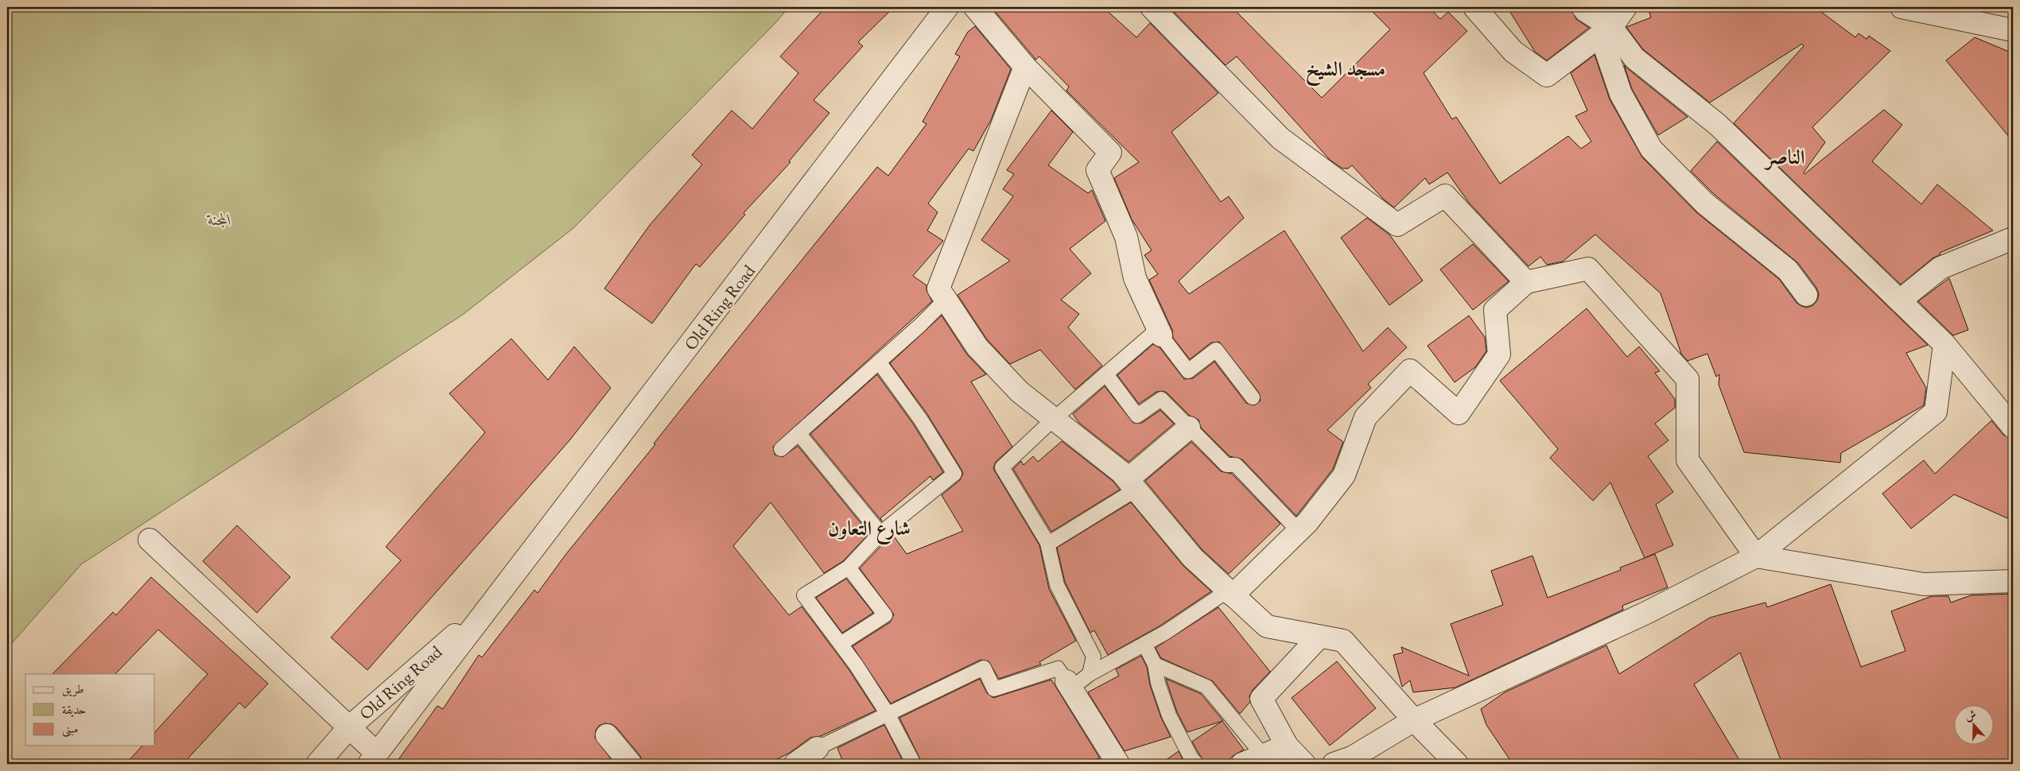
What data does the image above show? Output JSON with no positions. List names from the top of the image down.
{
  "streets": {
    "street": ["Old Ring Road"]
  },
  "districts": ["مسجد الشيخ", "الناصر", "شارع التعاون"],
  "parks": ["المجنة"],
  "legend": ["طريق", "حديقة", "مبنى"],
  "north": "top"
}
